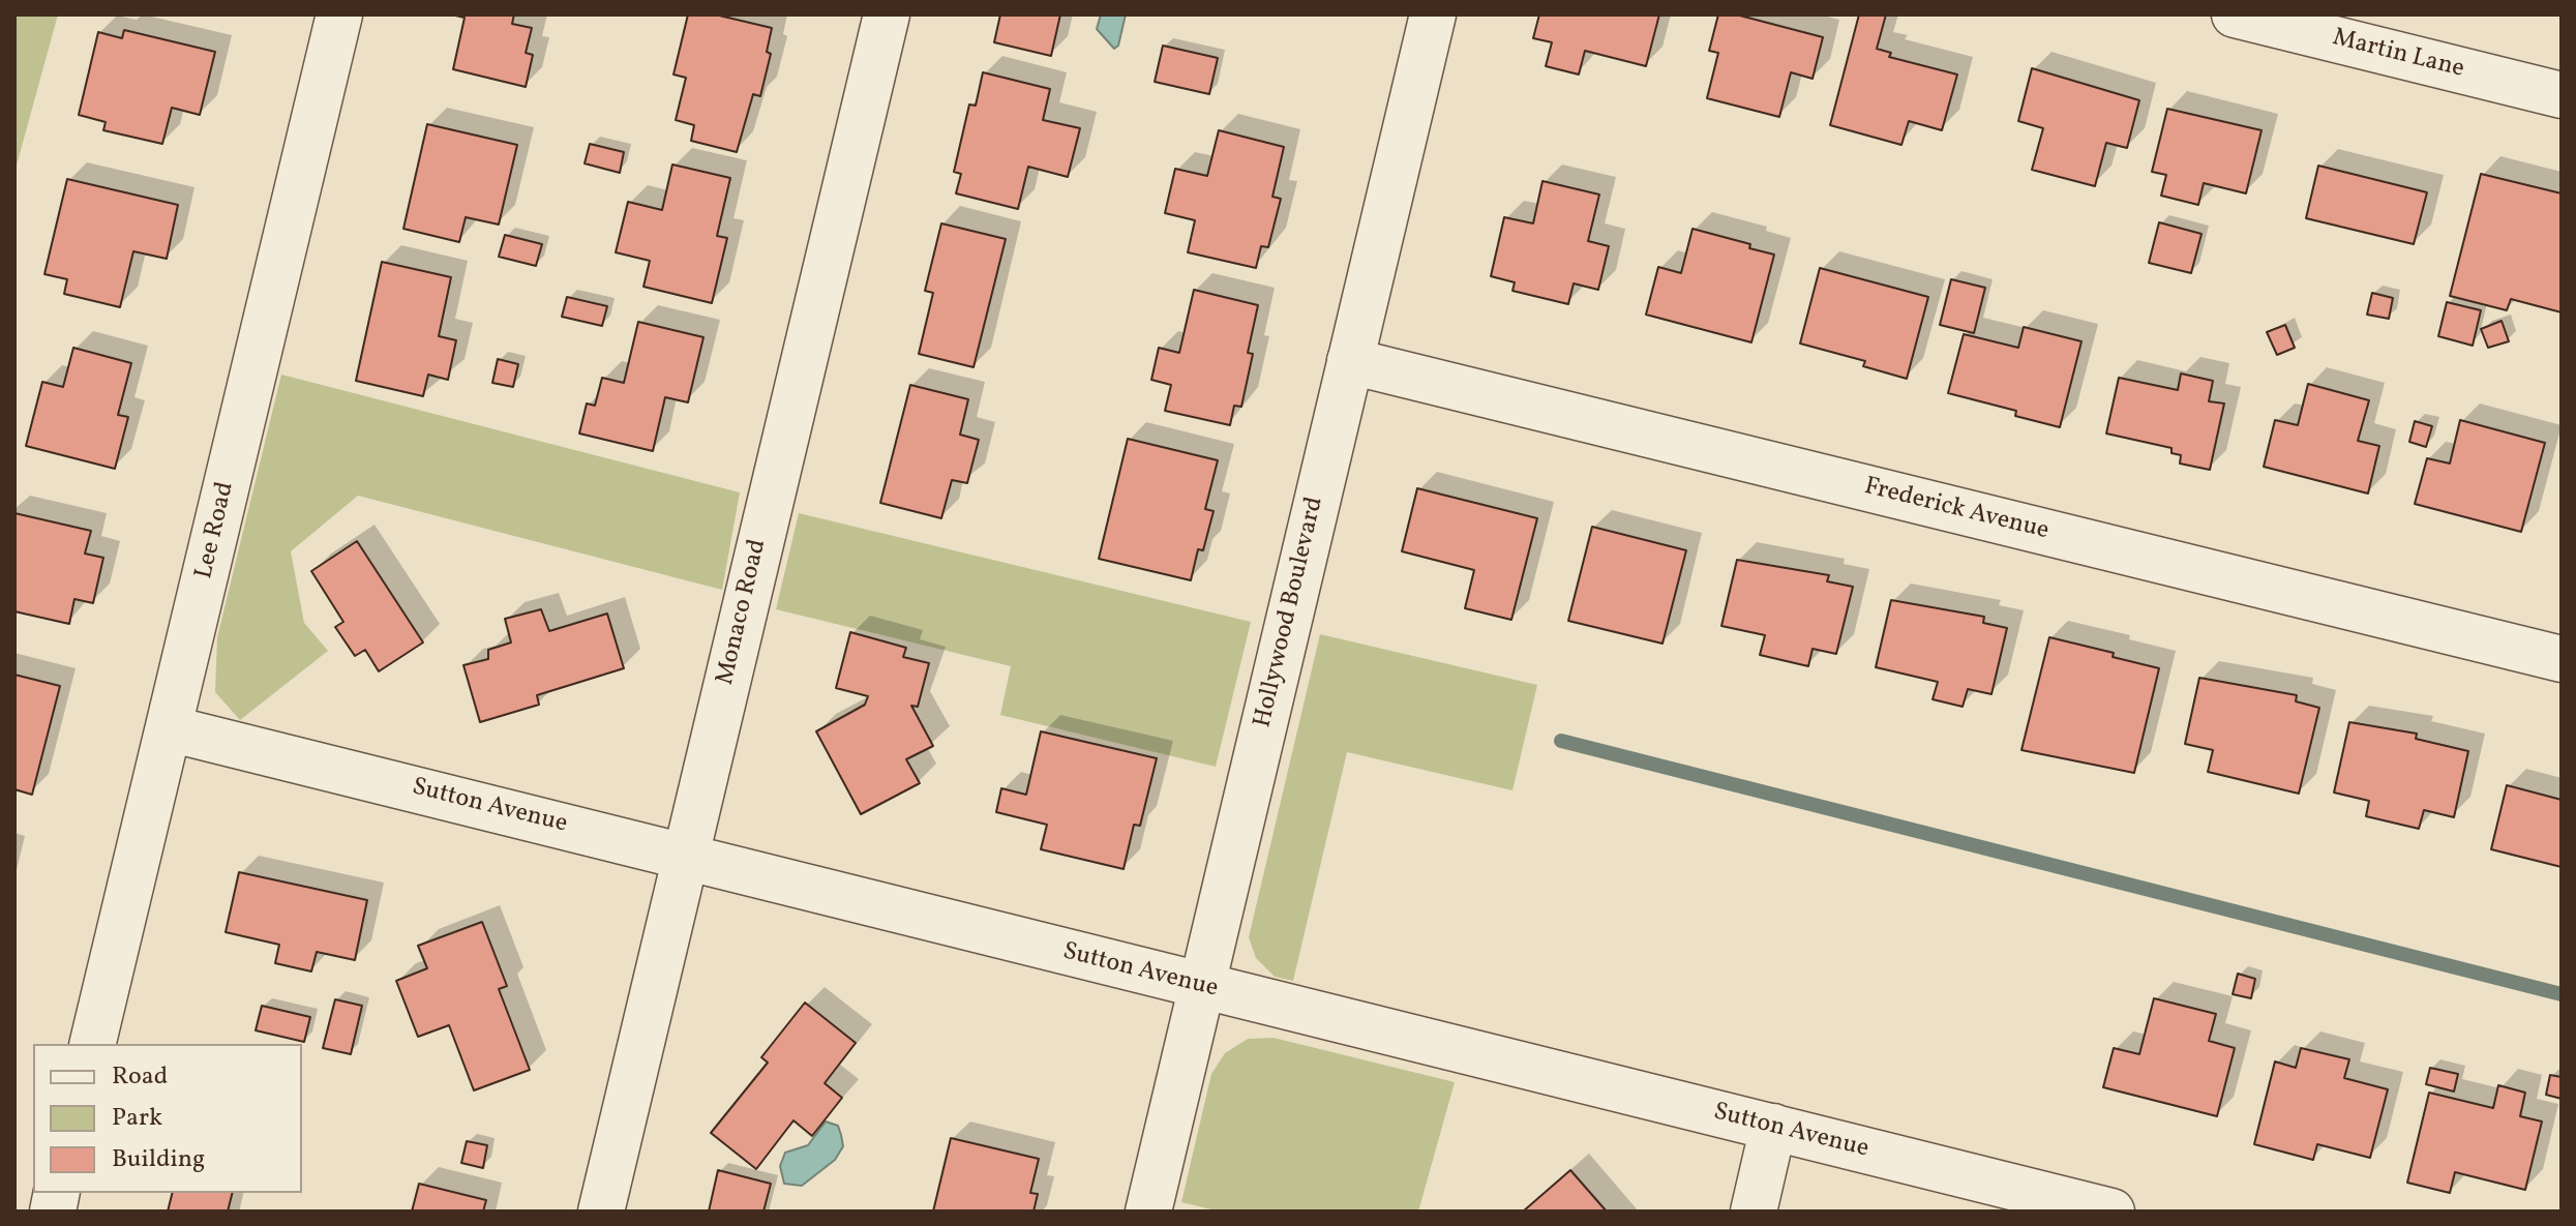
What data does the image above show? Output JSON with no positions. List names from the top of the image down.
{
  "streets": {
    "street": [
      "Martin Lane",
      "Frederick Avenue",
      "Lee Road",
      "Monaco Road",
      "Hollywood Boulevard",
      "Sutton Avenue"
    ]
  },
  "crossings": [
    ["Frederick Avenue", "Hollywood Boulevard"],
    ["Lee Road", "Sutton Avenue"],
    ["Monaco Road", "Sutton Avenue"],
    ["Hollywood Boulevard", "Sutton Avenue"]
  ],
  "legend": ["Road", "Park", "Building"]
}
